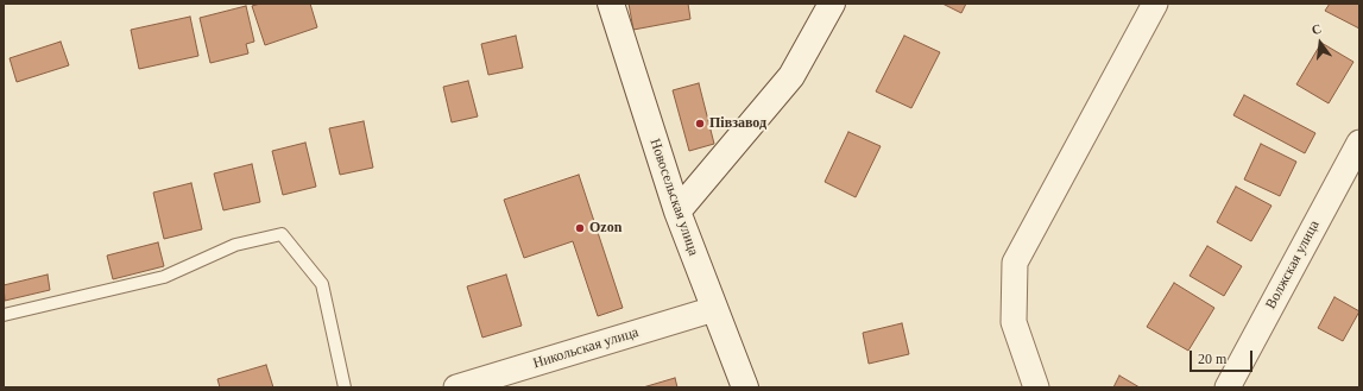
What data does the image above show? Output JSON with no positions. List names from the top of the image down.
{
  "streets": {
    "street": ["Новосельская улица", "Волжская улица", "Никольская улица"]
  },
  "crossings": [
    ["Новосельская улица", "Никольская улица"]
  ],
  "places": ["Пiвзавод", "Ozon"],
  "scale_bar": "20 m",
  "north": "top"
}
